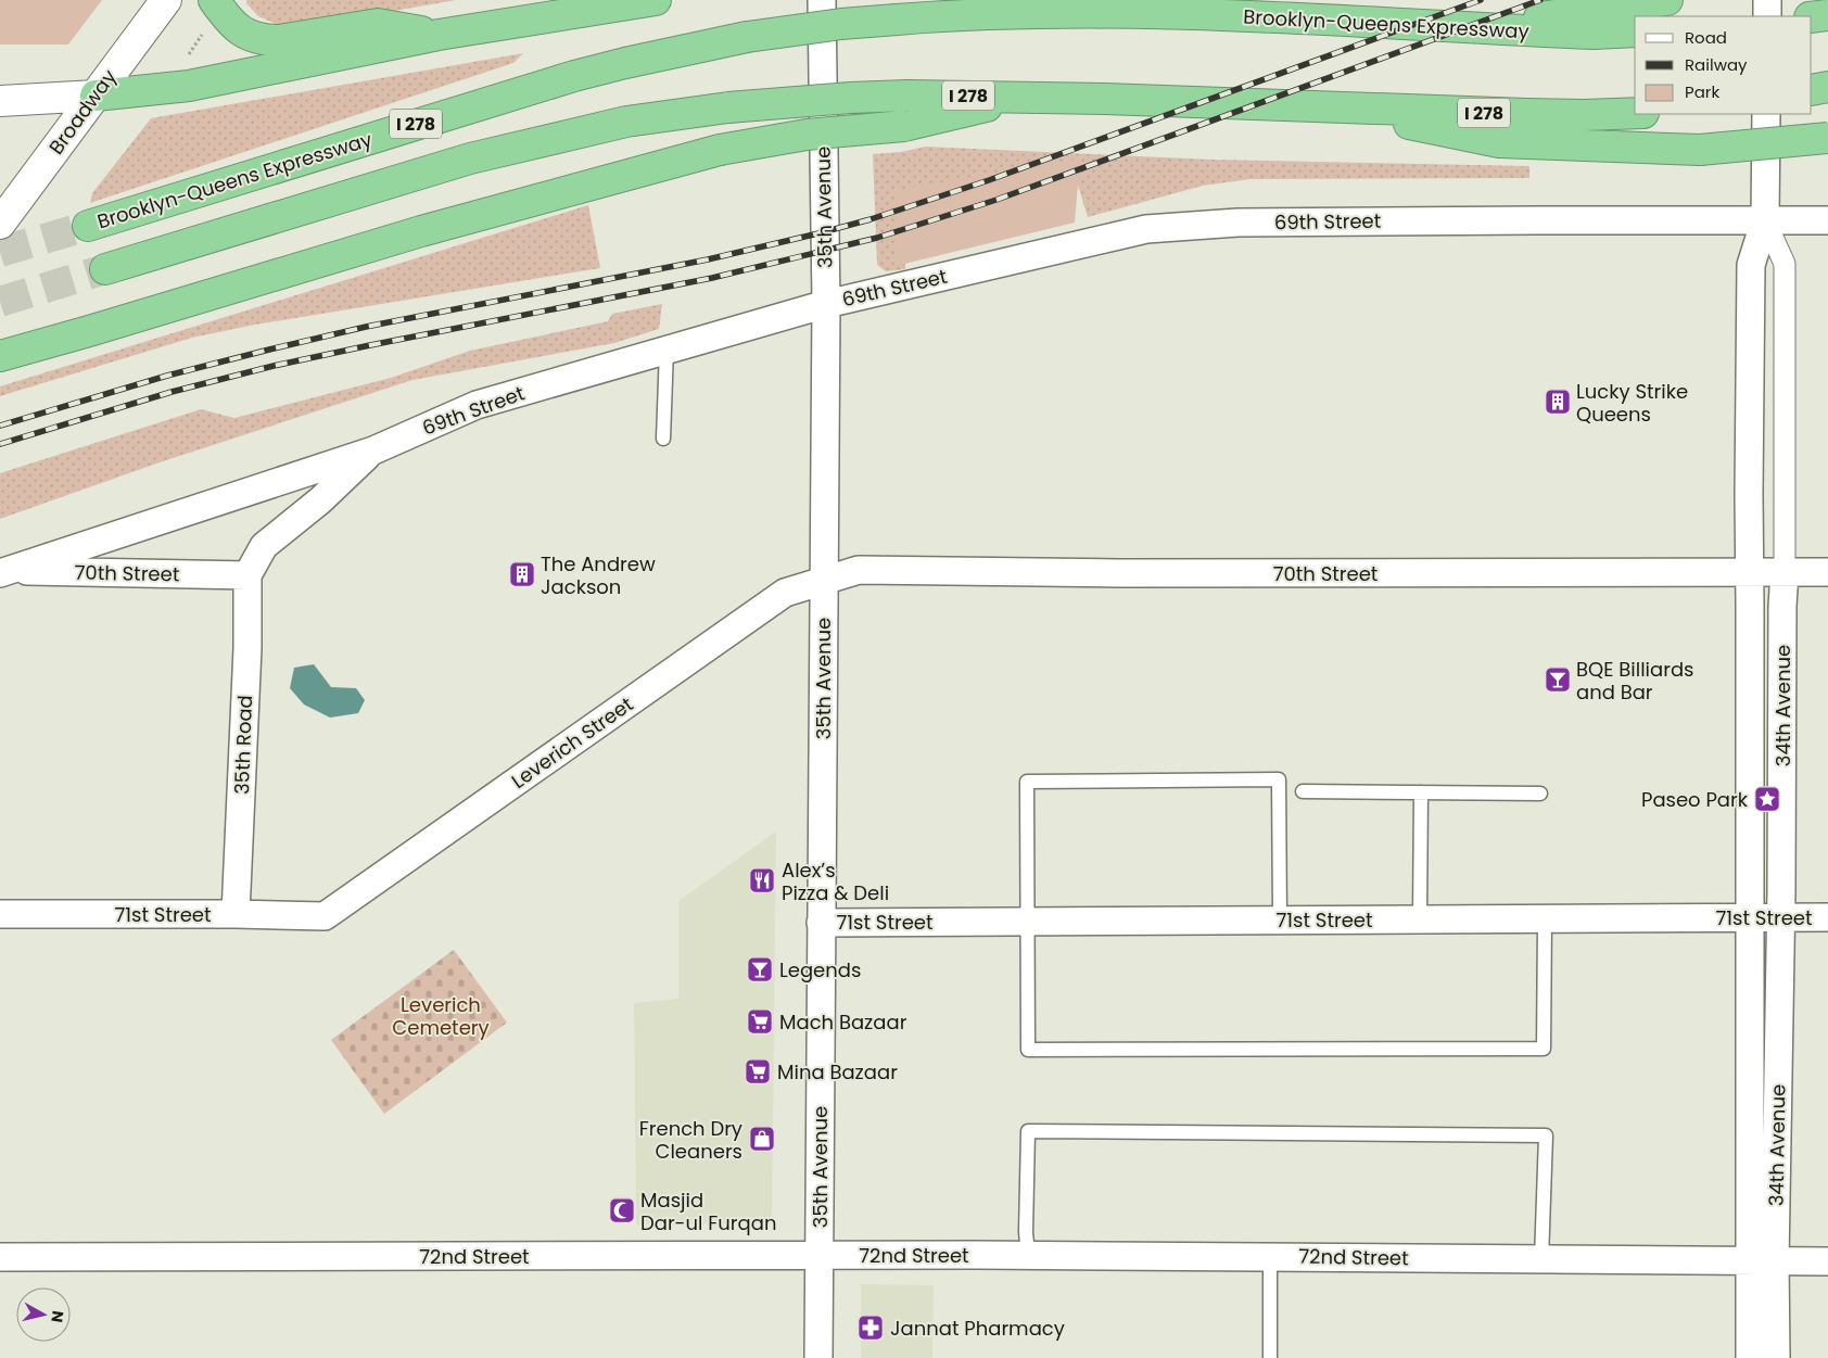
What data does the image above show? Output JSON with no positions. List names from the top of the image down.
{
  "streets": {
    "highway": ["Brooklyn-Queens Expressway", "I 278"],
    "main road": ["Broadway"],
    "street": [
      "35th Avenue",
      "69th Street",
      "70th Street",
      "34th Avenue",
      "Leverich Street",
      "35th Road",
      "71st Street",
      "72nd Street"
    ]
  },
  "crossings": [
    ["35th Avenue", "69th Street"],
    ["35th Avenue", "70th Street"],
    ["35th Avenue", "Leverich Street"],
    ["35th Avenue", "71st Street"],
    ["35th Avenue", "72nd Street"],
    ["69th Street", "70th Street"],
    ["69th Street", "34th Avenue"],
    ["70th Street", "34th Avenue"],
    ["70th Street", "Leverich Street"],
    ["70th Street", "35th Road"],
    ["34th Avenue", "71st Street"],
    ["34th Avenue", "72nd Street"],
    ["Leverich Street", "71st Street"],
    ["35th Road", "71st Street"]
  ],
  "parks": ["Leverich Cemetery"],
  "places": {
    "building": ["Lucky Strike Queens", "The Andrew Jackson"],
    "bar": ["BQE Billiards and Bar", "Legends"],
    "place": ["Paseo Park"],
    "restaurant": ["Alex’s Pizza & Deli"],
    "supermarket": ["Mach Bazaar", "Mina Bazaar"],
    "shop": ["French Dry Cleaners"],
    "mosque": ["Masjid Dar-ul Furqan"],
    "pharmacy": ["Jannat Pharmacy"]
  },
  "legend": ["Road", "Railway", "Park"],
  "north": "right"
}
